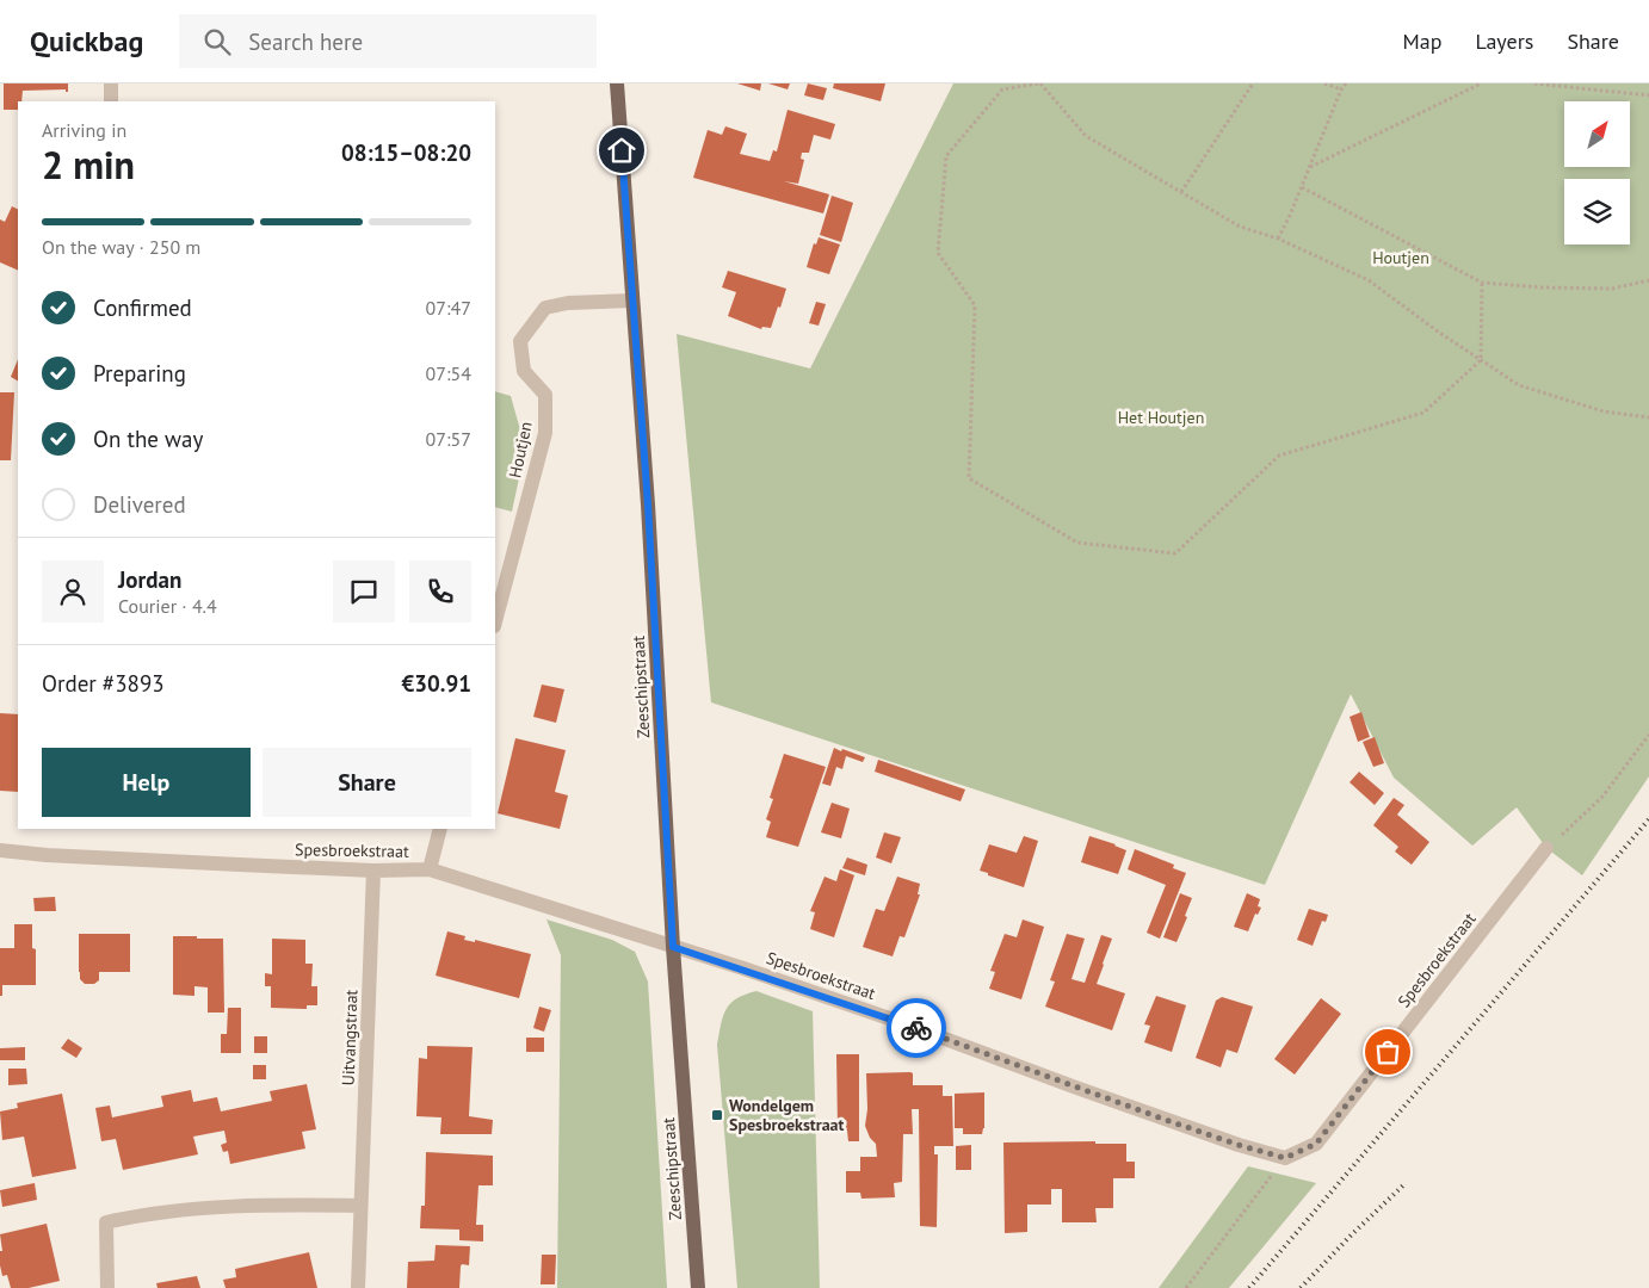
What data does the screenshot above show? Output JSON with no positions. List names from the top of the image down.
{
  "streets": {
    "main road": ["Zeeschipstraat"],
    "street": ["Houtjen", "Spesbroekstraat", "Uitvangstraat"]
  },
  "crossings": [
    ["Houtjen", "Zeeschipstraat"],
    ["Zeeschipstraat", "Spesbroekstraat"],
    ["Spesbroekstraat", "Uitvangstraat"]
  ],
  "parks": ["Houtjen", "Het Houtjen"],
  "places": {
    "transit": ["Wondelgem Spesbroekstraat"]
  },
  "north": "top right",
  "page": {
    "header": "Quickbag",
    "search": "Search here",
    "nav": ["Map", "Layers", "Share"],
    "heading": ["2 min", "Arriving in", "08:15–08:20"],
    "panel": [
      "Jordan",
      "Courier · 4.4",
      "Order #3893",
      "€30.91"
    ],
    "bar": "On the way · 250 m",
    "list": [
      ["Confirmed", "07:47"],
      ["Preparing", "07:54"],
      ["On the way", "07:57"],
      "Delivered"
    ],
    "buttons": ["Help", "Share"]
  }
}
